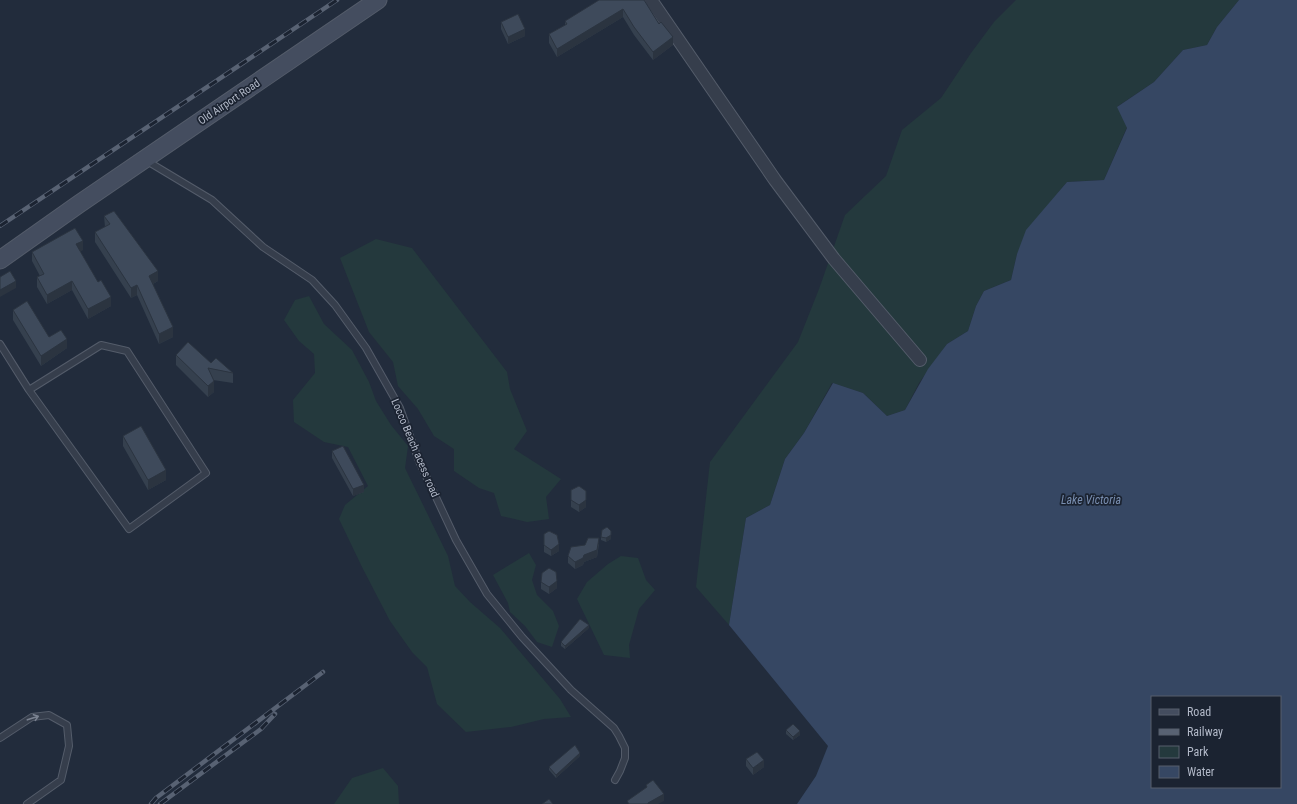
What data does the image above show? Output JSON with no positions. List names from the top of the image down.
{
  "streets": {
    "main road": ["Old Airport Road"],
    "lane": ["Locco Beach acess road"]
  },
  "crossings": [
    ["Old Airport Road", "Locco Beach acess road"]
  ],
  "water": ["Lake Victoria"],
  "legend": [
    "Road",
    "Railway",
    "Park",
    "Water"
  ]
}
